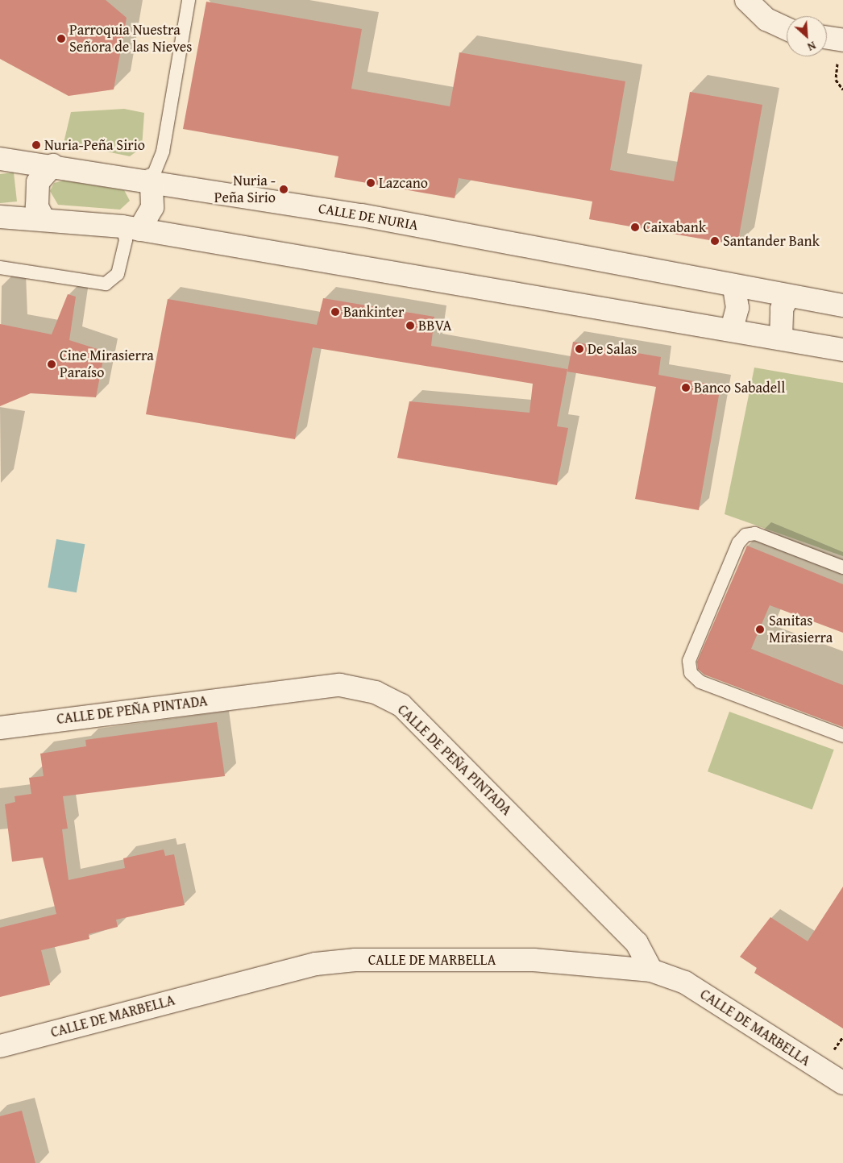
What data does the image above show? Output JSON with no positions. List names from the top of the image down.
{
  "streets": {
    "street": ["CALLE DE NURIA", "CALLE DE PEÑA PINTADA", "CALLE DE MARBELLA"]
  },
  "crossings": [
    ["CALLE DE PEÑA PINTADA", "CALLE DE MARBELLA"]
  ],
  "places": [
    "Parroquia Nuestra Señora de las Nieves",
    "Nuria-Peña Sirio",
    "Lazcano",
    "Nuria - Peña Sirio",
    "Caixabank",
    "Santander Bank",
    "Bankinter",
    "BBVA",
    "De Salas",
    "Cine Mirasierra Paraíso",
    "Banco Sabadell",
    "Sanitas Mirasierra"
  ],
  "north": "bottom right"
}
